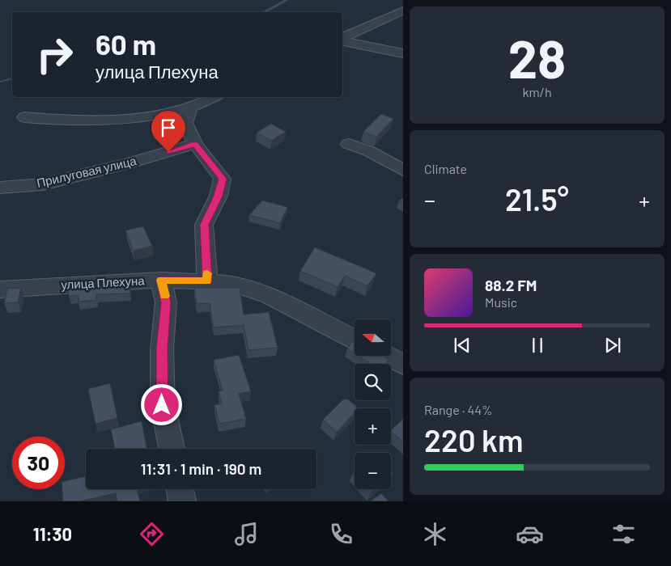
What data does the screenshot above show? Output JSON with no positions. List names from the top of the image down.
{
  "streets": {
    "street": ["Прилуговая улица", "улица Плехуна"]
  },
  "north": "left",
  "page": {
    "tile": [
      ["28", "km/h"],
      "Climate",
      ["Range · 44%", "220 km"]
    ],
    "turn": ["60 m", "улица Плехуна"],
    "heat": ["−", "21.5°", "+"],
    "song": ["88.2 FM", "Music"],
    "map_buttons": ["+", "−"],
    "limit": "30",
    "trip": "11:31 · 1 min · 190 m",
    "tabs": "11:30"
  }
}
